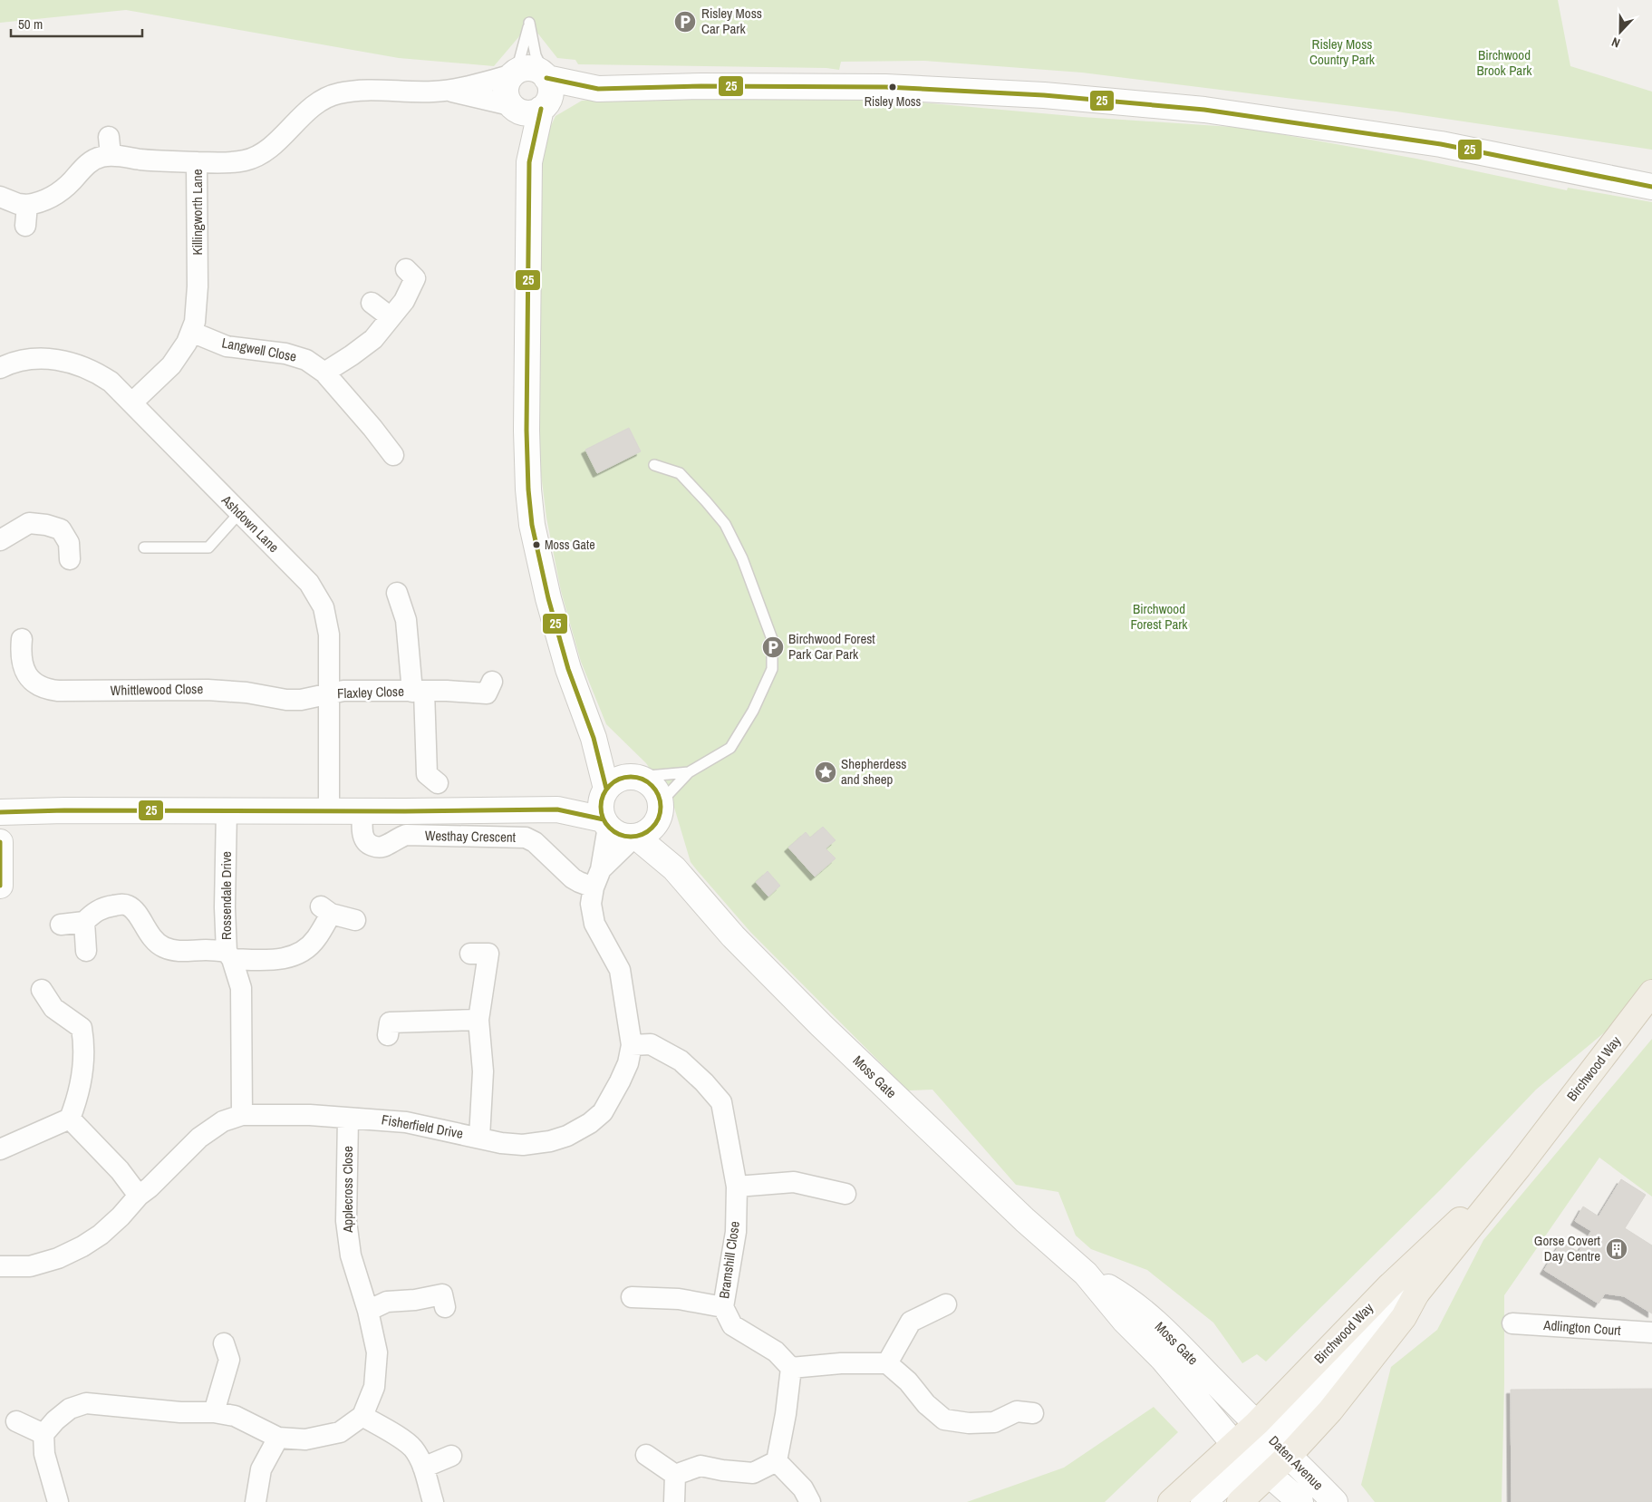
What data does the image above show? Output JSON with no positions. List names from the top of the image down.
{
  "streets": {
    "main road": ["Birchwood Way"],
    "street": [
      "Killingworth Lane",
      "Langwell Close",
      "Ashdown Lane",
      "Whittlewood Close",
      "Flaxley Close",
      "Westhay Crescent",
      "Rossendale Drive",
      "Moss Gate",
      "Fisherfield Drive",
      "Applecross Close",
      "Bramshill Close",
      "Adlington Court",
      "Daten Avenue"
    ]
  },
  "crossings": [
    ["Killingworth Lane", "Langwell Close"],
    ["Killingworth Lane", "Ashdown Lane"],
    ["Killingworth Lane", "Moss Gate"],
    ["Ashdown Lane", "Whittlewood Close"],
    ["Ashdown Lane", "Flaxley Close"],
    ["Whittlewood Close", "Flaxley Close"],
    ["Westhay Crescent", "Fisherfield Drive"],
    ["Rossendale Drive", "Fisherfield Drive"],
    ["Birchwood Way", "Moss Gate"],
    ["Birchwood Way", "Daten Avenue"],
    ["Moss Gate", "Fisherfield Drive"],
    ["Moss Gate", "Daten Avenue"],
    ["Fisherfield Drive", "Applecross Close"],
    ["Fisherfield Drive", "Bramshill Close"]
  ],
  "parks": ["Risley Moss Country Park", "Birchwood Brook Park", "Birchwood Forest Park"],
  "places": {
    "parking": ["Risley Moss Car Park", "Birchwood Forest Park Car Park"],
    "other": ["Risley Moss", "Moss Gate"],
    "place": ["Shepherdess and sheep"],
    "building": ["Gorse Covert Day Centre"]
  },
  "lines": ["transit line 25"],
  "scale_bar": "50 m",
  "north": "bottom"
}
